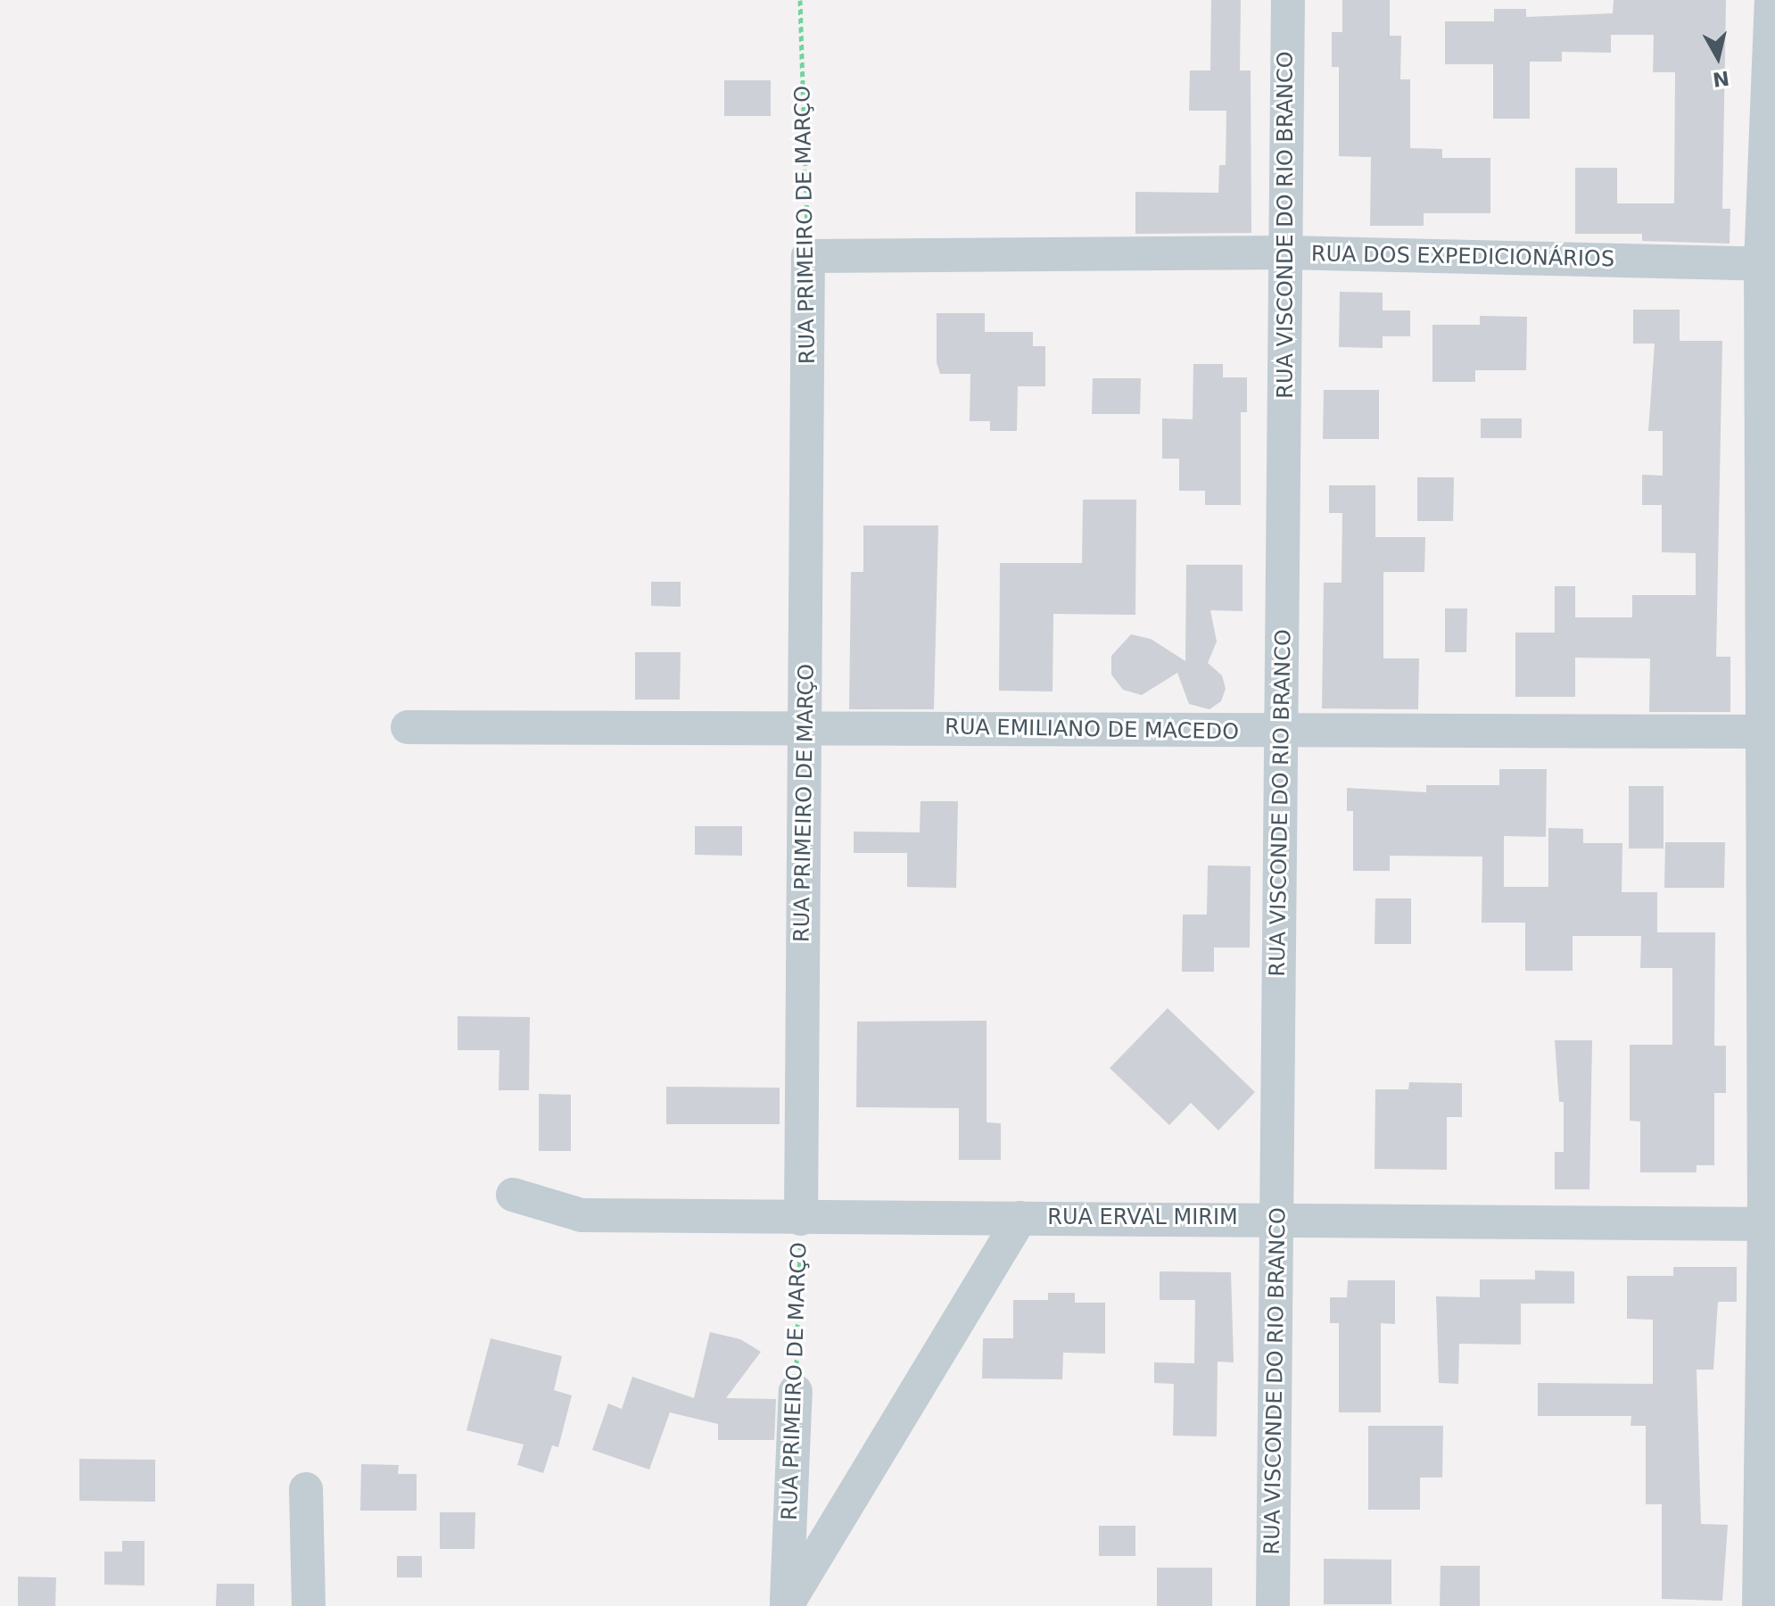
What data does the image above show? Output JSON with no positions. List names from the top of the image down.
{
  "streets": {
    "street": [
      "RUA PRIMEIRO DE MARÇO",
      "RUA VISCONDE DO RIO BRANCO",
      "RUA DOS EXPEDICIONÁRIOS",
      "RUA EMILIANO DE MACEDO",
      "RUA ERVAL MIRIM"
    ]
  },
  "crossings": [
    ["RUA PRIMEIRO DE MARÇO", "RUA DOS EXPEDICIONÁRIOS"],
    ["RUA PRIMEIRO DE MARÇO", "RUA EMILIANO DE MACEDO"],
    ["RUA PRIMEIRO DE MARÇO", "RUA ERVAL MIRIM"],
    ["RUA VISCONDE DO RIO BRANCO", "RUA DOS EXPEDICIONÁRIOS"],
    ["RUA VISCONDE DO RIO BRANCO", "RUA EMILIANO DE MACEDO"],
    ["RUA VISCONDE DO RIO BRANCO", "RUA ERVAL MIRIM"]
  ],
  "north": "bottom"
}
